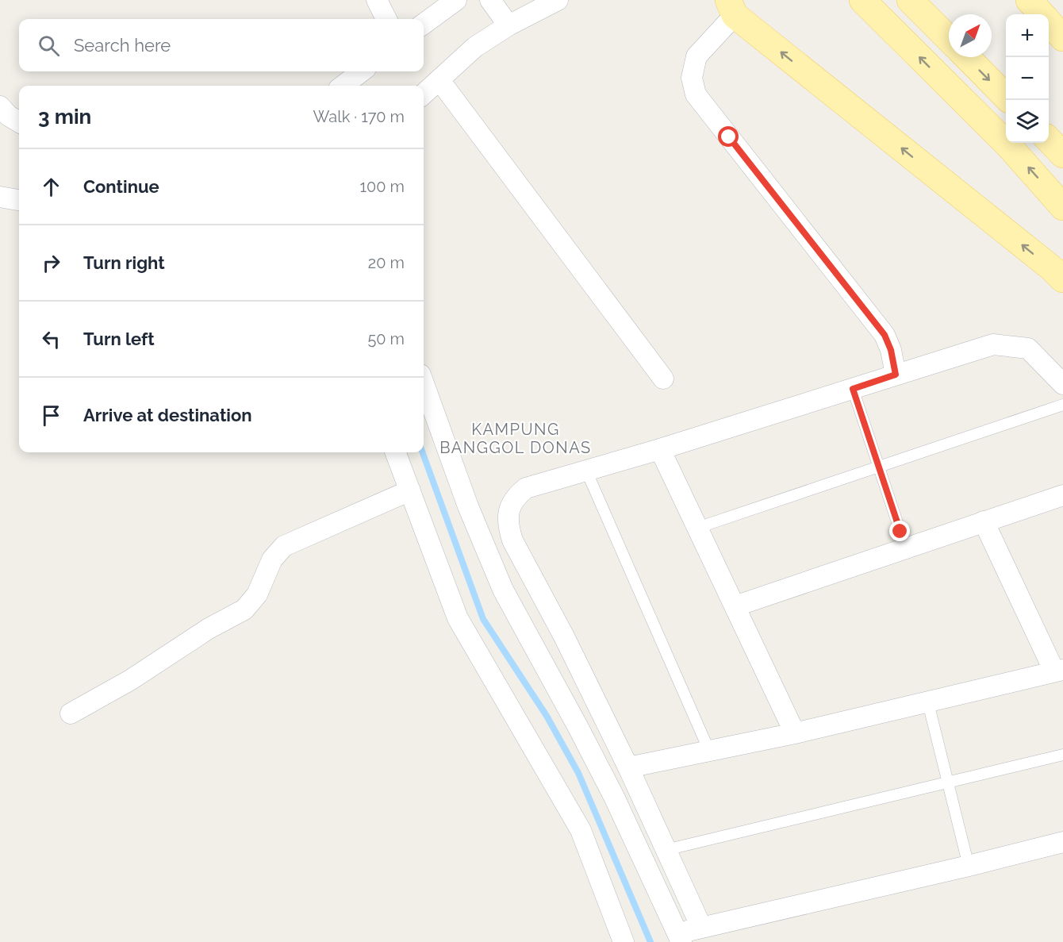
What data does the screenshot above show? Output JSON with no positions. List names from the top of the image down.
{
  "districts": ["KAMPUNG BANGGOL DONAS"],
  "north": "top right",
  "page": {
    "map_buttons": ["+", "−"],
    "search": "Search here",
    "heading": ["3 min", "Walk · 170 m"],
    "list": [
      ["Continue", "100 m"],
      ["Turn right", "20 m"],
      ["Turn left", "50 m"],
      "Arrive at destination"
    ]
  }
}
